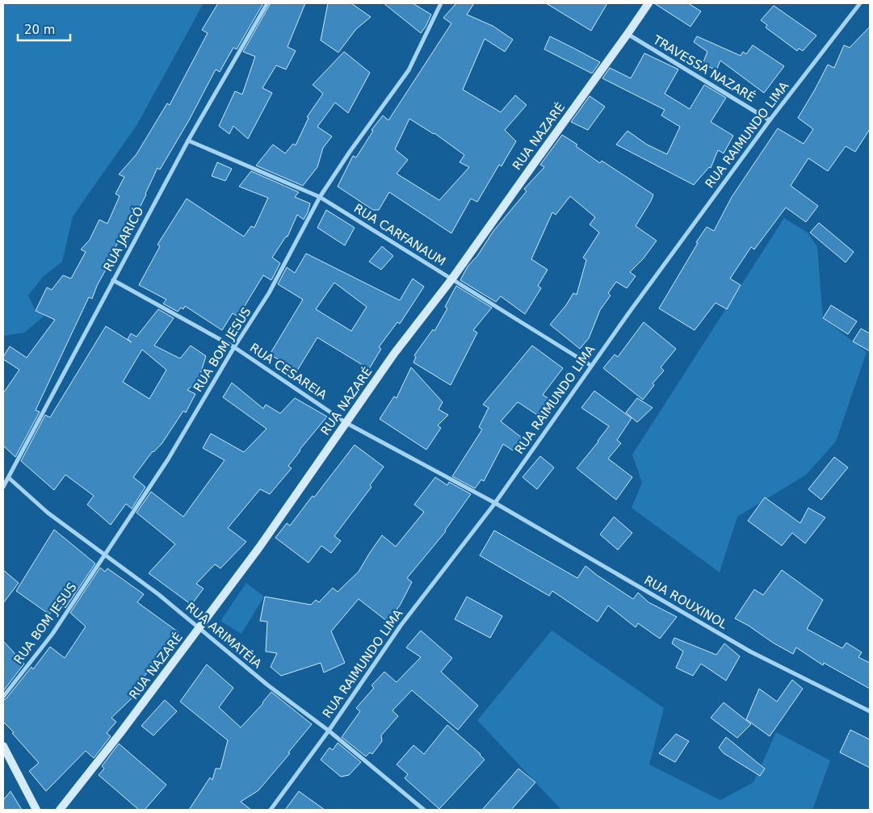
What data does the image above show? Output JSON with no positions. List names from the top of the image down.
{
  "streets": {
    "street": [
      "TRAVESSA NAZARÉ",
      "RUA RAIMUNDO LIMA",
      "RUA NAZARÉ",
      "RUA CARFANAUM",
      "RUA JARICÓ",
      "RUA BOM JESUS",
      "RUA CESAREIA",
      "RUA ROUXINOL",
      "RUA ARIMATÉIA"
    ]
  },
  "crossings": [
    ["TRAVESSA NAZARÉ", "RUA RAIMUNDO LIMA"],
    ["TRAVESSA NAZARÉ", "RUA NAZARÉ"],
    ["RUA RAIMUNDO LIMA", "RUA CARFANAUM"],
    ["RUA RAIMUNDO LIMA", "RUA CESAREIA"],
    ["RUA RAIMUNDO LIMA", "RUA ROUXINOL"],
    ["RUA RAIMUNDO LIMA", "RUA ARIMATÉIA"],
    ["RUA NAZARÉ", "RUA CARFANAUM"],
    ["RUA NAZARÉ", "RUA CESAREIA"],
    ["RUA NAZARÉ", "RUA ARIMATÉIA"],
    ["RUA CARFANAUM", "RUA JARICÓ"],
    ["RUA CARFANAUM", "RUA BOM JESUS"],
    ["RUA JARICÓ", "RUA CESAREIA"],
    ["RUA JARICÓ", "RUA ARIMATÉIA"],
    ["RUA BOM JESUS", "RUA CESAREIA"],
    ["RUA BOM JESUS", "RUA ARIMATÉIA"],
    ["RUA CESAREIA", "RUA ROUXINOL"]
  ],
  "scale_bar": "20 m"
}
